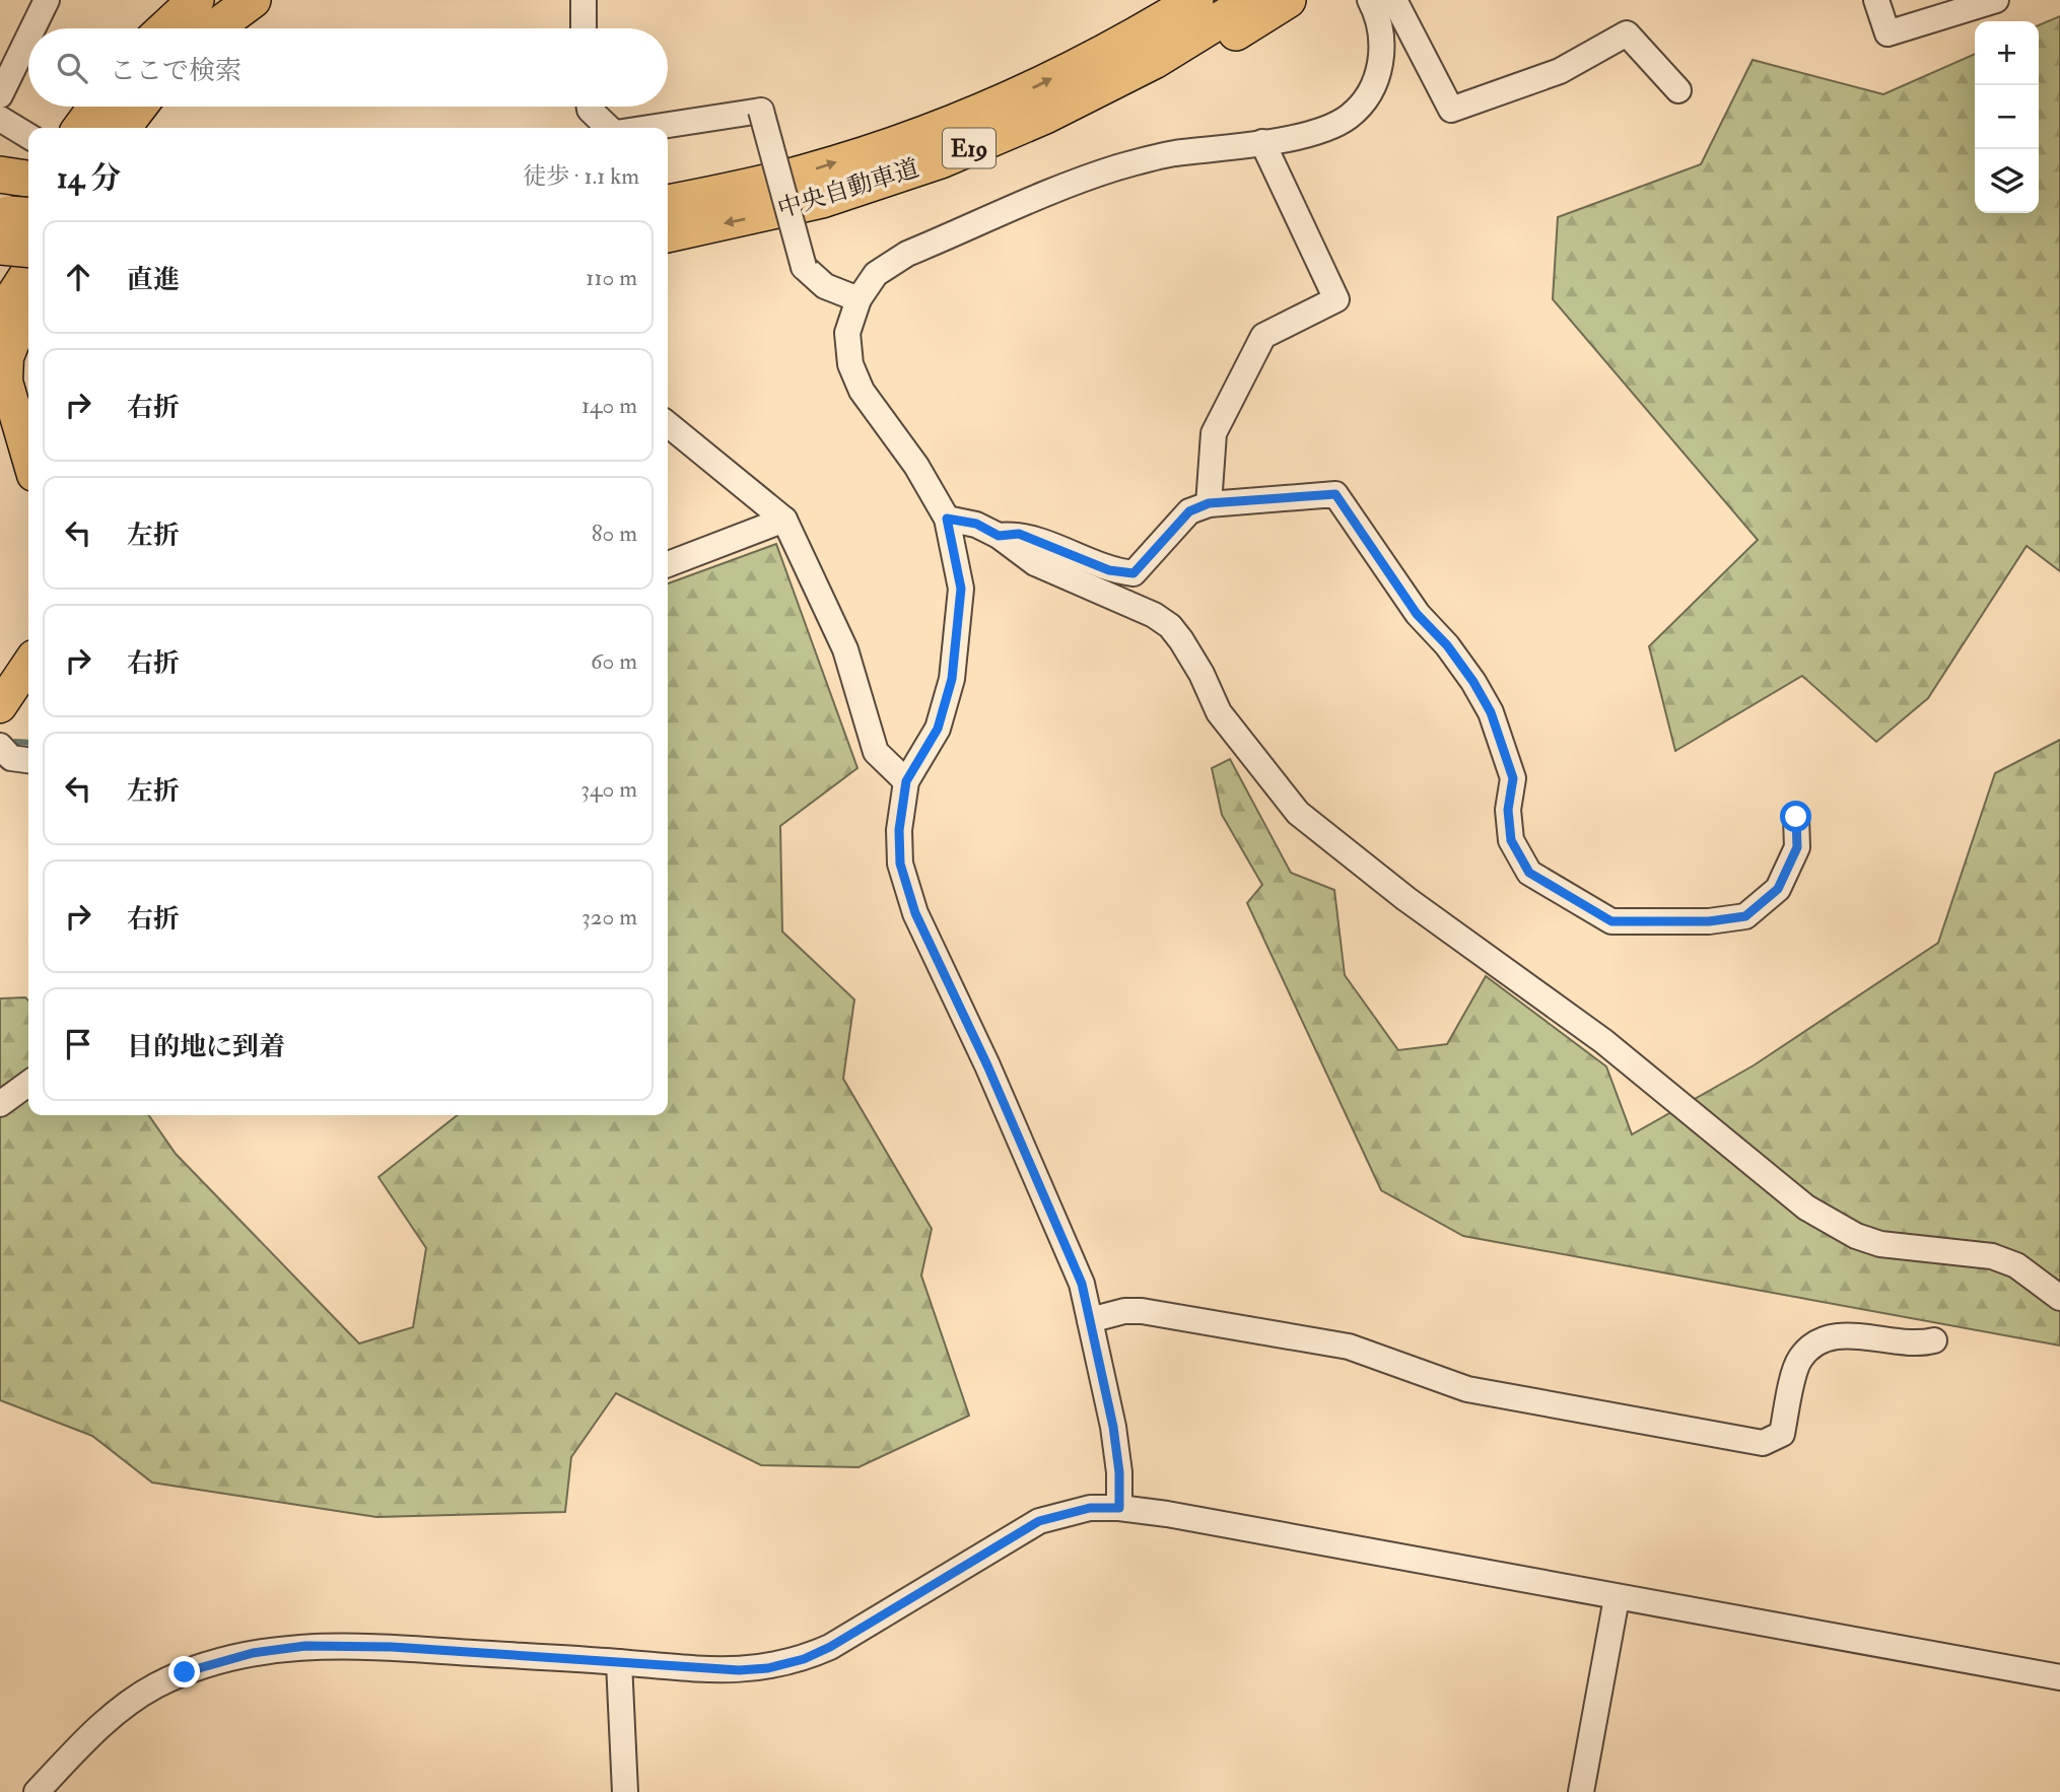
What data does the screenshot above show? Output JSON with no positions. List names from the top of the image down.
{
  "streets": {
    "highway": ["E19", "中央自動車道"]
  },
  "page": {
    "map_buttons": ["+", "−"],
    "search": "ここで検索",
    "heading": ["14 分", "徒歩 · 1.1 km"],
    "list": [
      ["直進", "110 m"],
      ["右折", "140 m"],
      ["左折", "80 m"],
      ["右折", "60 m"],
      ["左折", "340 m"],
      ["右折", "320 m"],
      "目的地に到着"
    ]
  }
}
